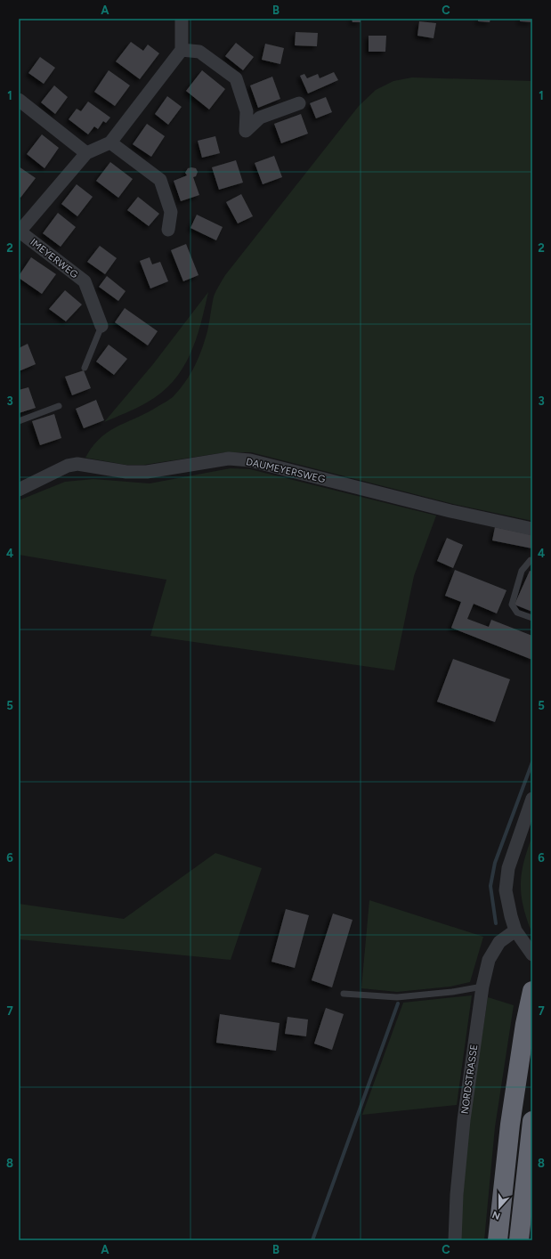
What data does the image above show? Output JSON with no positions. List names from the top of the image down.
{
  "streets": {
    "street": ["IMEYERWEG", "DAUMEYERSWEG", "NORDSTRASSE"]
  },
  "north": "bottom",
  "grid": {
    "columns": ["A", "B", "C"],
    "rows": [
      "1",
      "2",
      "3",
      "4",
      "5",
      "6",
      "7",
      "8"
    ]
  }
}
